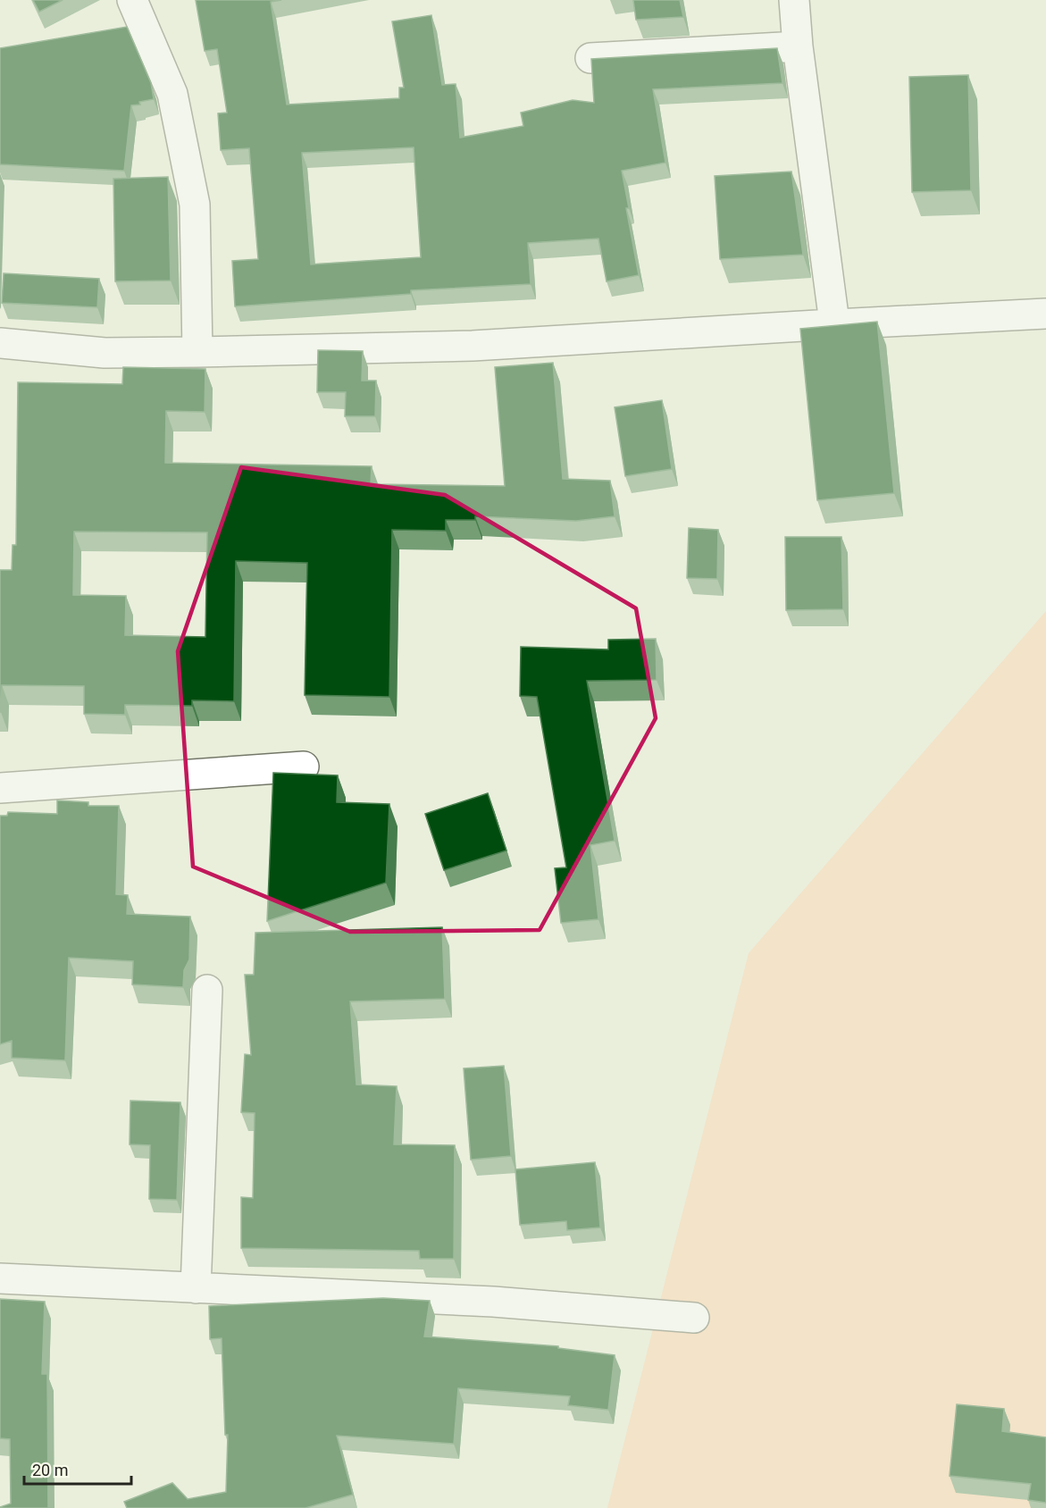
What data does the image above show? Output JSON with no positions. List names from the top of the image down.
{
  "scale_bar": "20 m"
}
